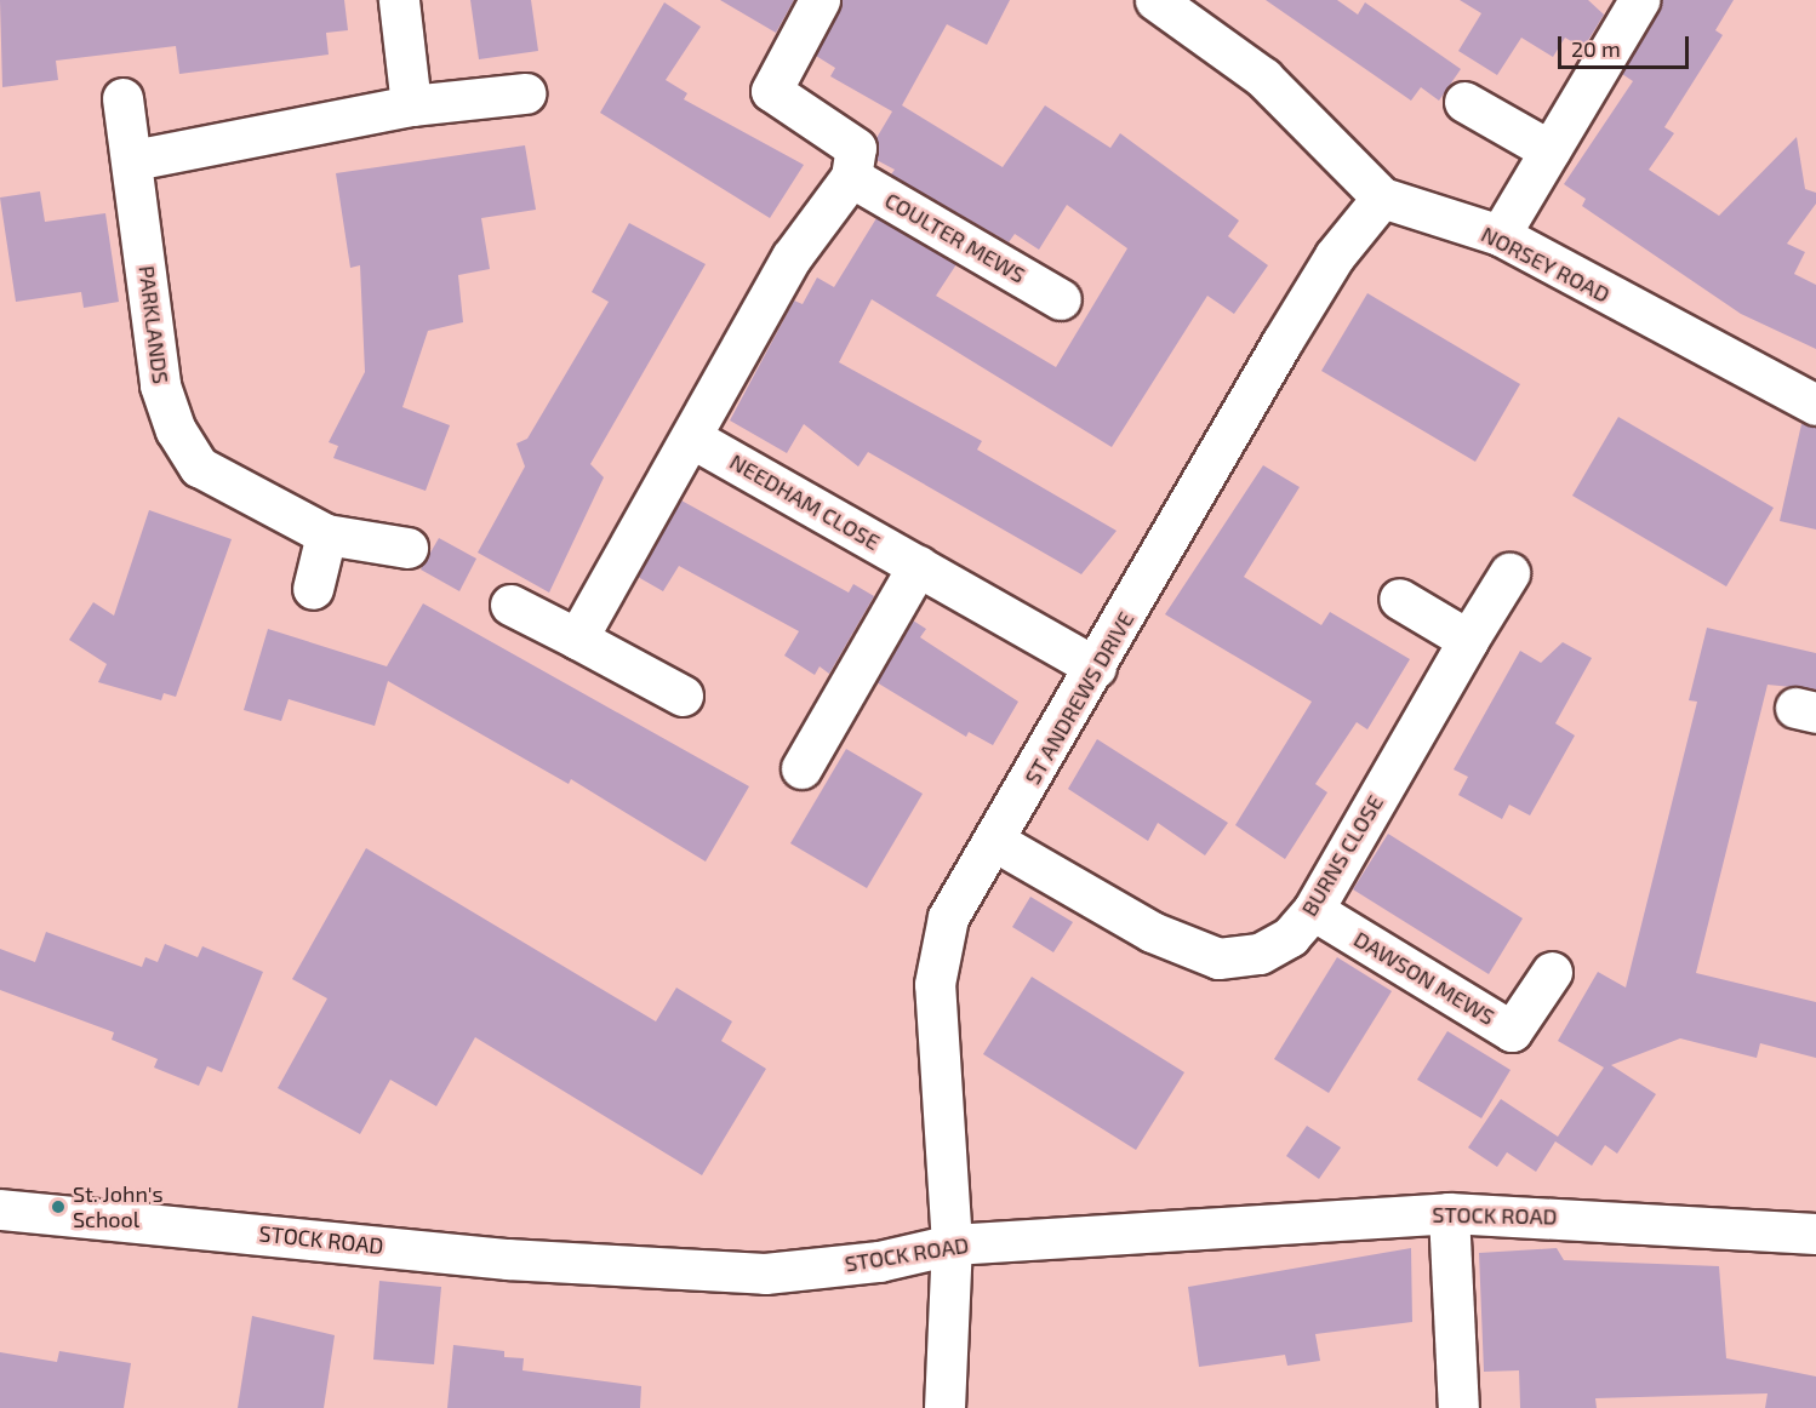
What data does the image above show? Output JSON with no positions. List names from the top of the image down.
{
  "streets": {
    "street": [
      "COULTER MEWS",
      "NORSEY ROAD",
      "PARKLANDS",
      "NEEDHAM CLOSE",
      "ST ANDREWS DRIVE",
      "BURNS CLOSE",
      "DAWSON MEWS",
      "STOCK ROAD"
    ]
  },
  "crossings": [
    ["NORSEY ROAD", "ST ANDREWS DRIVE"],
    ["NEEDHAM CLOSE", "ST ANDREWS DRIVE"],
    ["ST ANDREWS DRIVE", "BURNS CLOSE"],
    ["ST ANDREWS DRIVE", "STOCK ROAD"],
    ["BURNS CLOSE", "DAWSON MEWS"]
  ],
  "places": ["St. John's School"],
  "scale_bar": "20 m"
}
